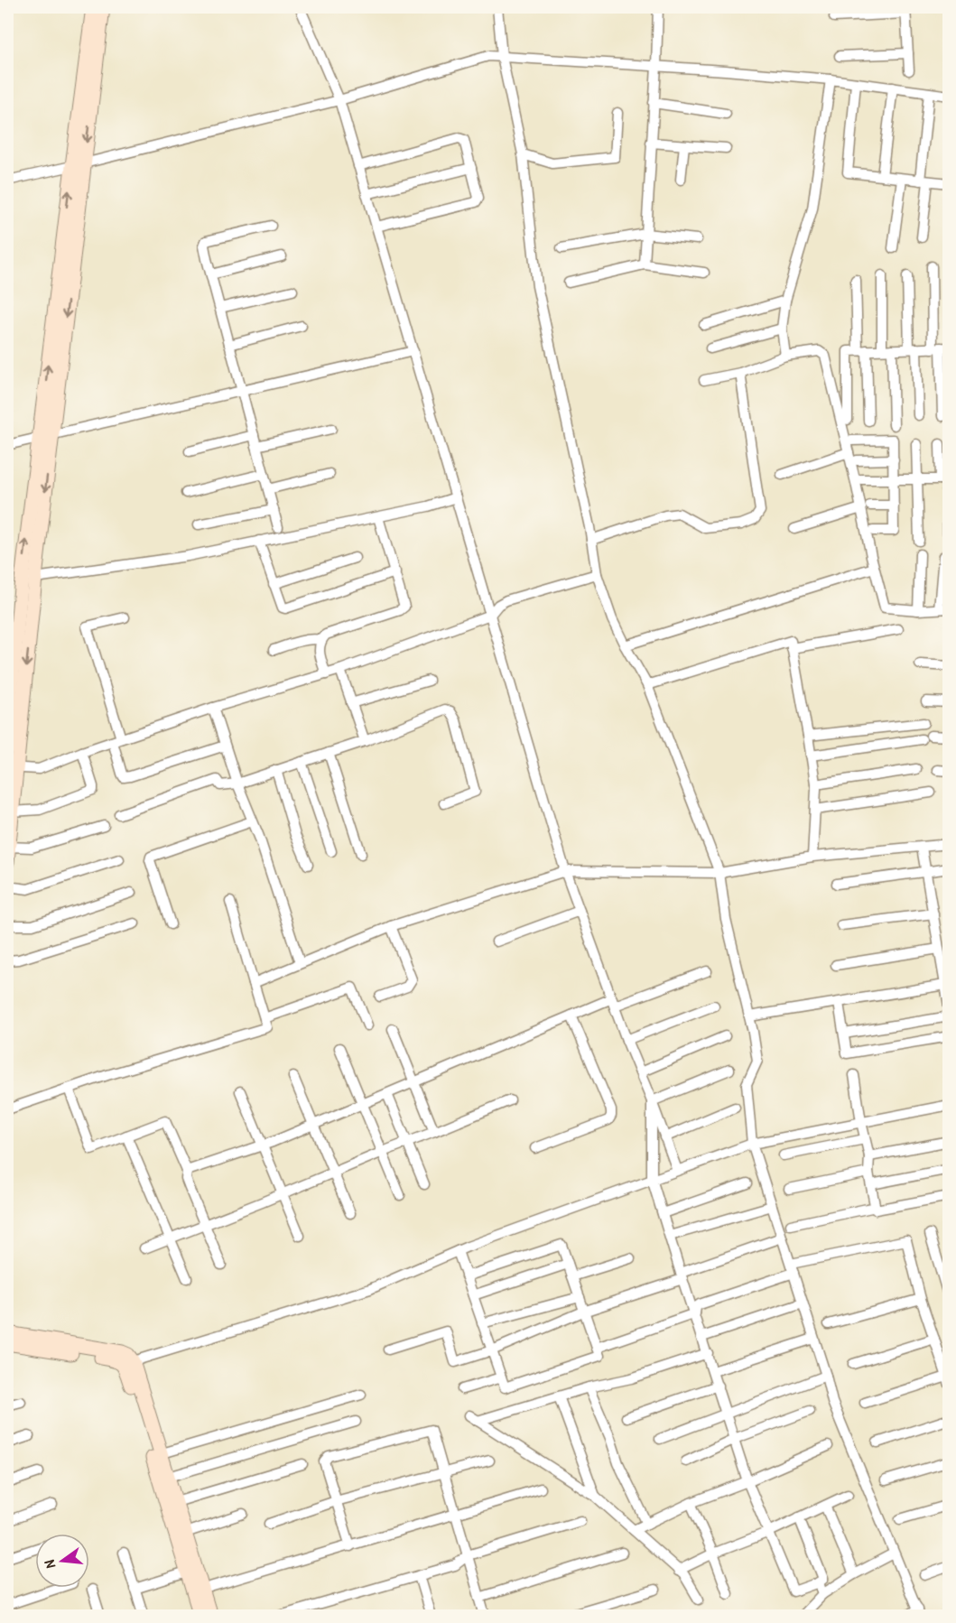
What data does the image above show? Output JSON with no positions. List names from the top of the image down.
{
  "north": "left"
}
